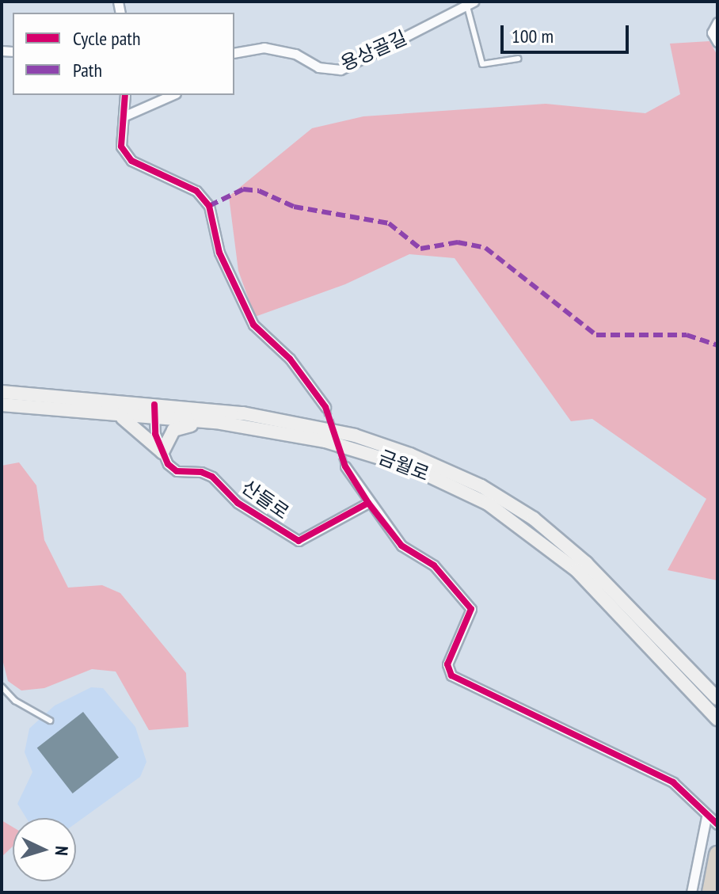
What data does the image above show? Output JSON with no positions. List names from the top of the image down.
{
  "streets": {
    "main road": ["금월로"],
    "street": ["용상골길", "산들로"]
  },
  "legend": ["Cycle path", "Path"],
  "scale_bar": "100 m",
  "north": "right"
}
